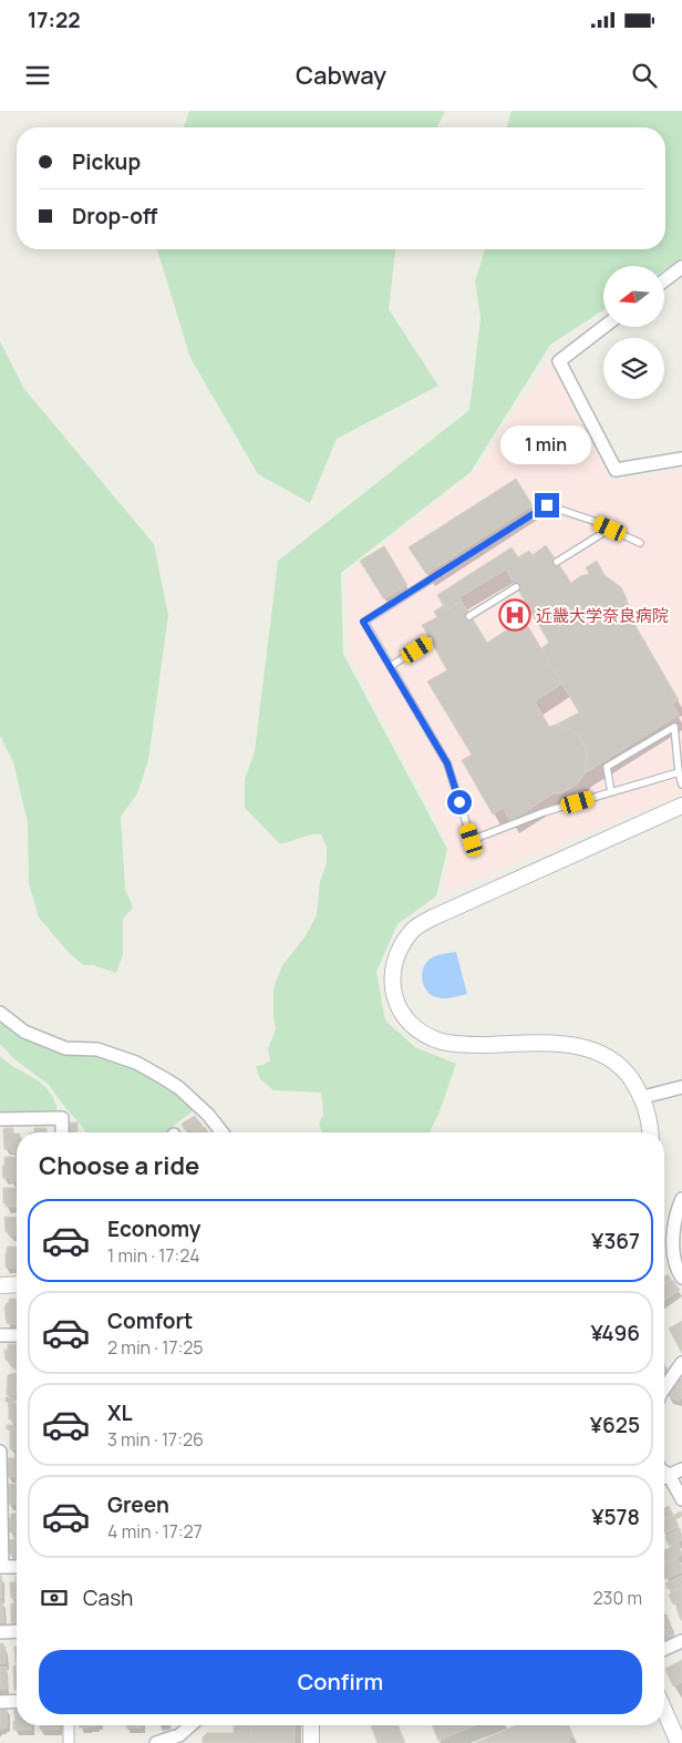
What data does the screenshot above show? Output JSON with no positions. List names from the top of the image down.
{
  "places": {
    "hospital": ["近畿大学奈良病院"]
  },
  "north": "left",
  "page": {
    "status": "17:22",
    "header": "Cabway",
    "banner": ["Pickup", "Drop-off"],
    "bubble": "1 min",
    "heading": "Choose a ride",
    "list": [
      {
        "name": "Economy",
        "note": "1 min · 17:24",
        "value": "¥367"
      },
      {
        "name": "Comfort",
        "note": "2 min · 17:25",
        "value": "¥496"
      },
      {
        "name": "XL",
        "note": "3 min · 17:26",
        "value": "¥625"
      },
      {
        "name": "Green",
        "note": "4 min · 17:27",
        "value": "¥578"
      }
    ],
    "pay": ["Cash", "230 m"],
    "buttons": "Confirm"
  }
}
